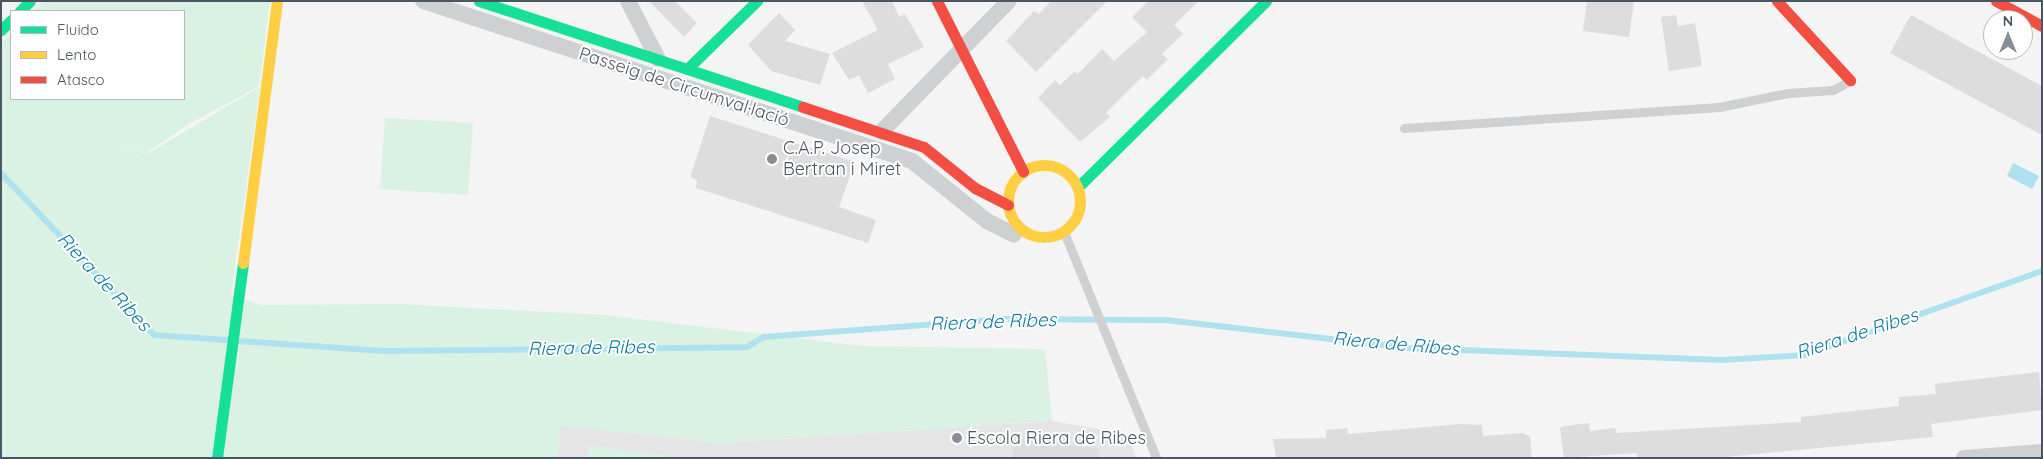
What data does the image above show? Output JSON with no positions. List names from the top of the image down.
{
  "streets": {
    "street": ["Passeig de Circumval·lació"]
  },
  "water": ["Riera de Ribes"],
  "places": ["C.A.P. Josep Bertran i Miret", "Escola Riera de Ribes"],
  "legend": ["Fluido", "Lento", "Atasco"],
  "north": "top"
}
